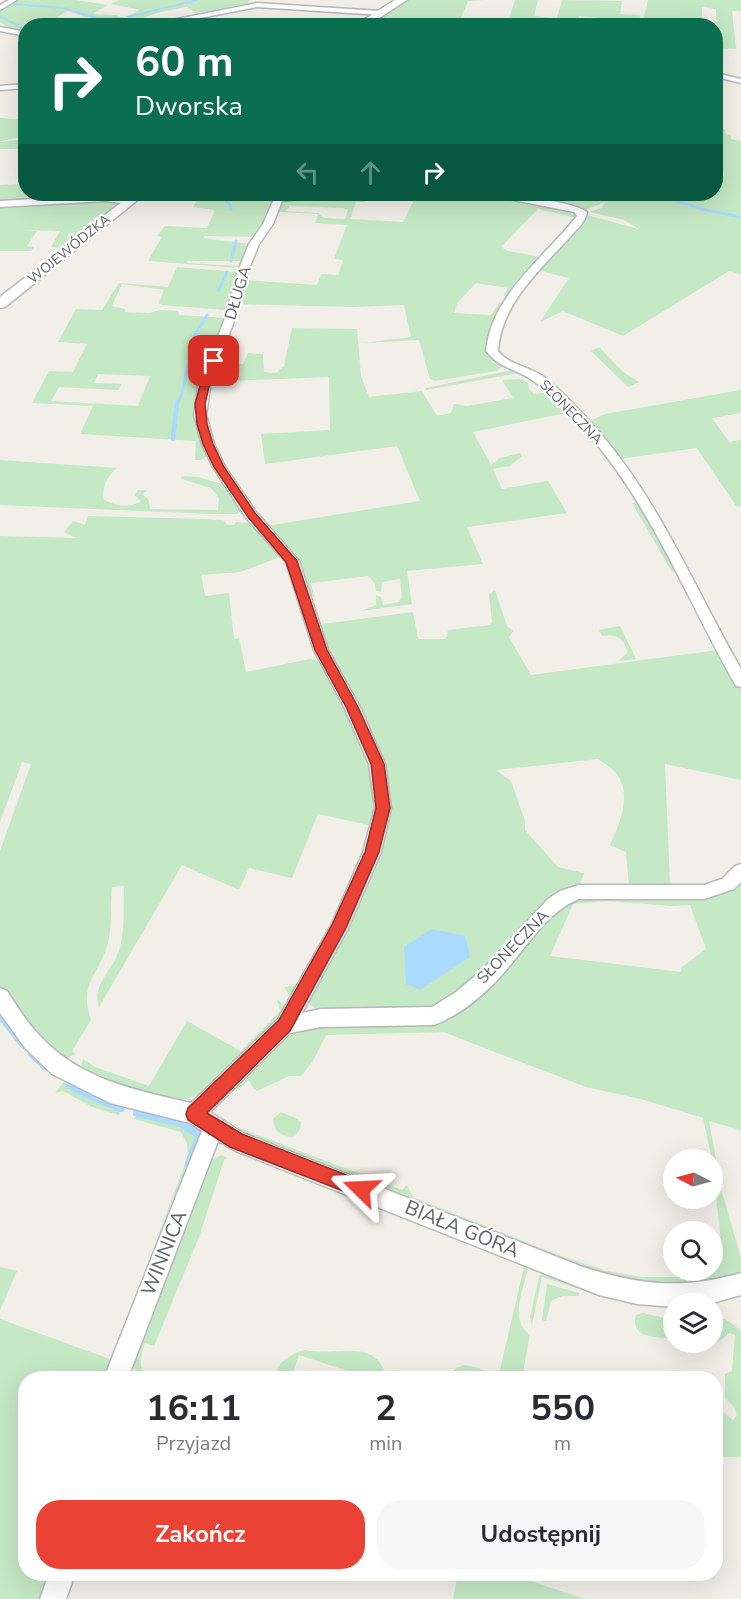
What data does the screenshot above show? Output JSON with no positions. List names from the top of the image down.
{
  "streets": {
    "main road": ["WOJEWÓDZKA"],
    "street": [
      "DŁUGA",
      "SŁONECZNA",
      "BIAŁA GÓRA",
      "WINNICA"
    ]
  },
  "crossings": [
    ["DŁUGA", "SŁONECZNA"],
    ["DŁUGA", "BIAŁA GÓRA"],
    ["BIAŁA GÓRA", "WINNICA"]
  ],
  "north": "left",
  "page": {
    "turn": ["60 m", "Dworska"],
    "eta": [
      "16:11",
      "Przyjazd",
      "2",
      "min",
      "550",
      "m"
    ],
    "buttons": ["Zakończ", "Udostępnij"]
  }
}
